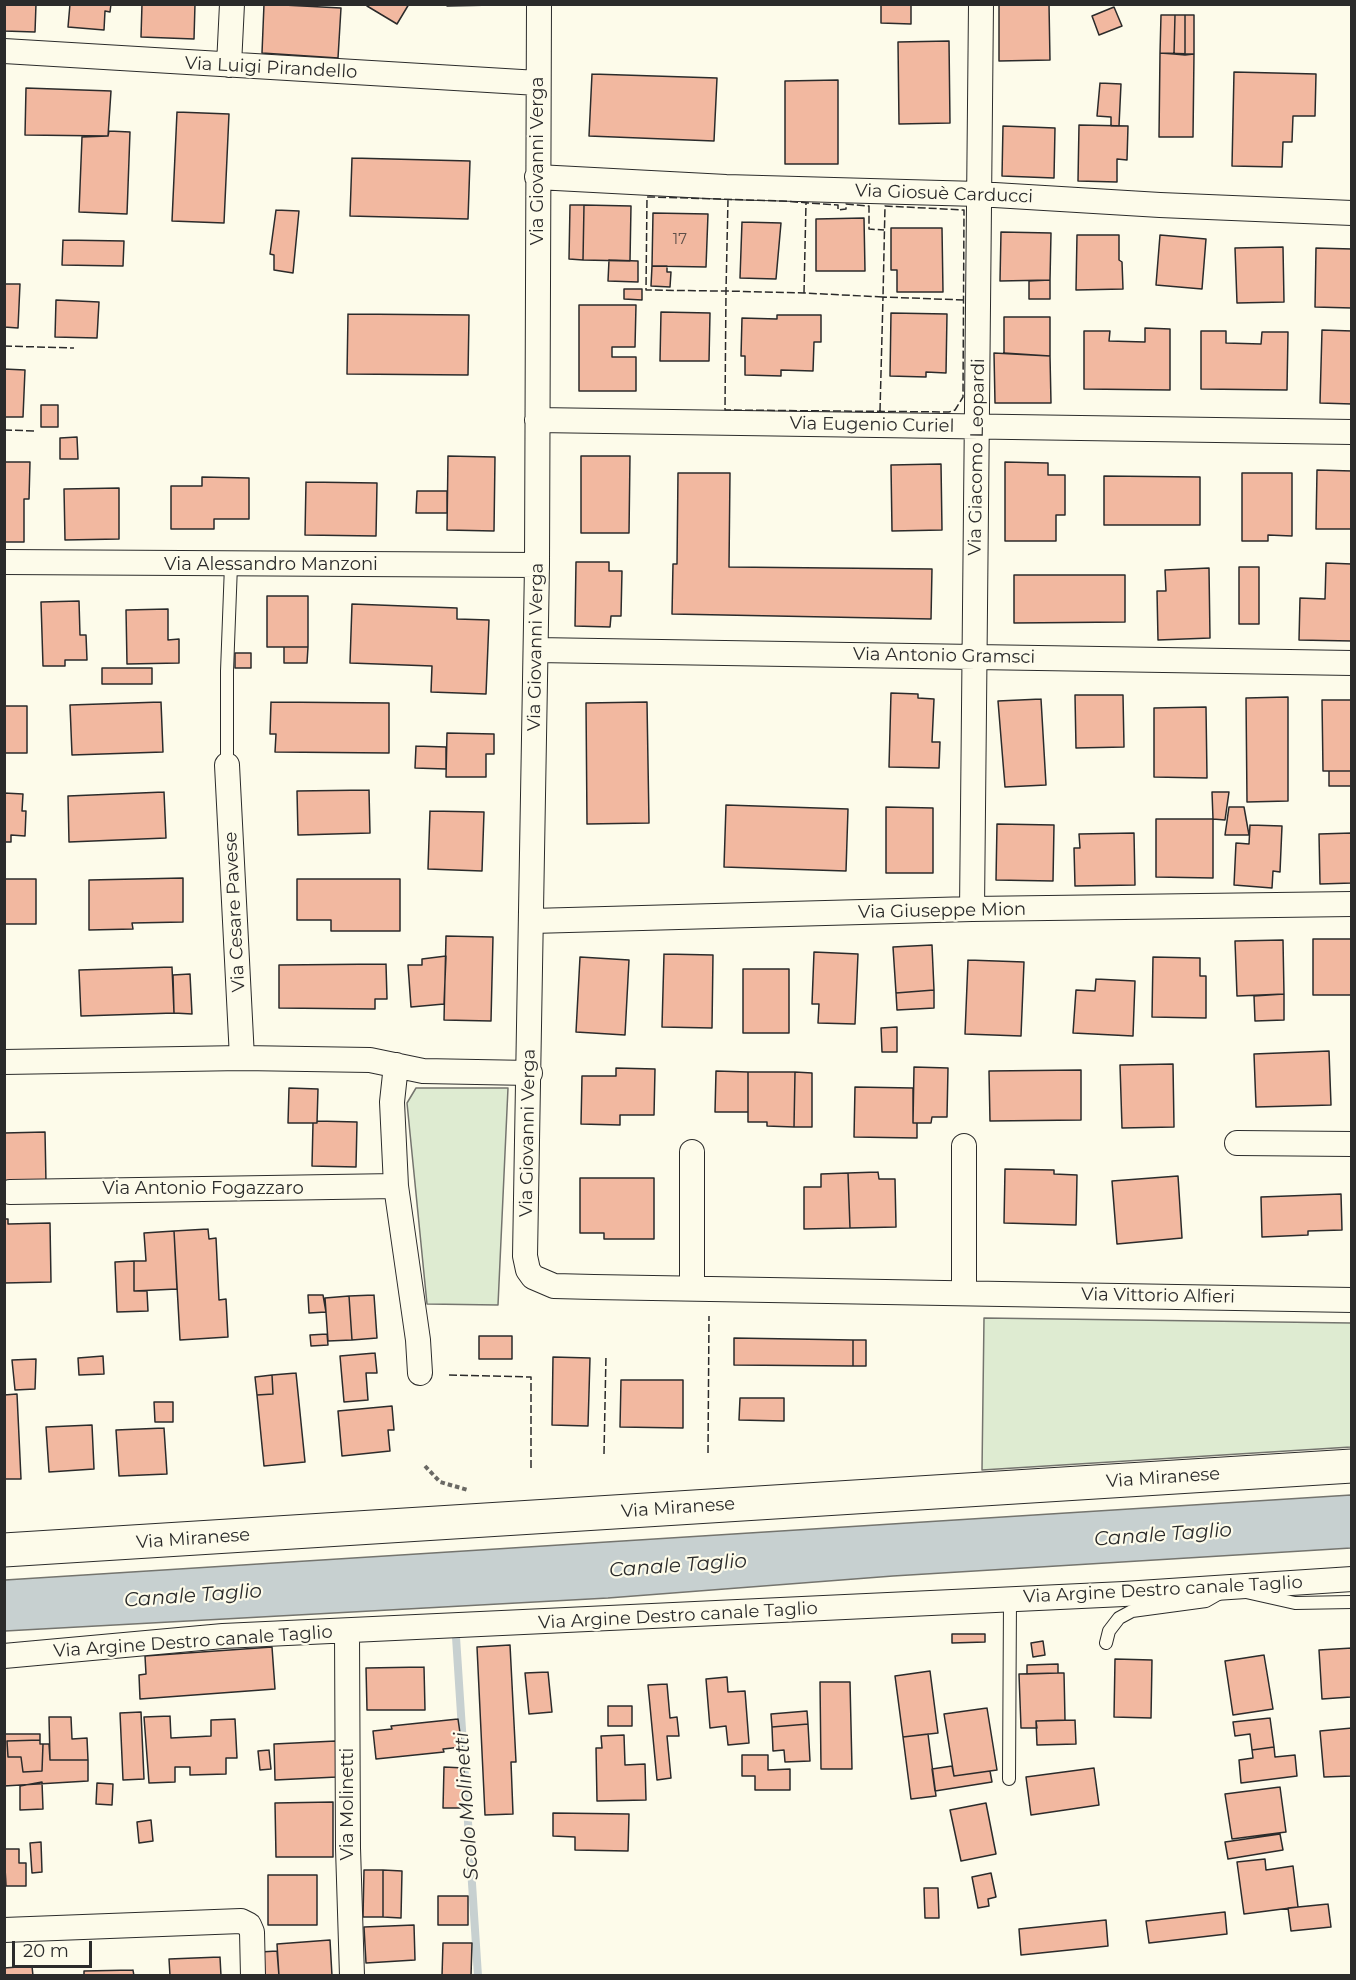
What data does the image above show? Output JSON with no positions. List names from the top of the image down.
{
  "streets": {
    "main road": ["Via Miranese"],
    "street": [
      "Via Luigi Pirandello",
      "Via Giovanni Verga",
      "Via Giosuè Carducci",
      "Via Eugenio Curiel",
      "Via Giacomo Leopardi",
      "Via Alessandro Manzoni",
      "Via Antonio Gramsci",
      "Via Giuseppe Mion",
      "Via Cesare Pavese",
      "Via Antonio Fogazzaro",
      "Via Vittorio Alfieri",
      "Via Argine Destro canale Taglio",
      "Via Molinetti"
    ]
  },
  "crossings": [
    ["Via Luigi Pirandello", "Via Giovanni Verga"],
    ["Via Giovanni Verga", "Via Giosuè Carducci"],
    ["Via Giovanni Verga", "Via Eugenio Curiel"],
    ["Via Giovanni Verga", "Via Alessandro Manzoni"],
    ["Via Giovanni Verga", "Via Antonio Gramsci"],
    ["Via Giovanni Verga", "Via Giuseppe Mion"],
    ["Via Giovanni Verga", "Via Vittorio Alfieri"],
    ["Via Giosuè Carducci", "Via Giacomo Leopardi"],
    ["Via Eugenio Curiel", "Via Giacomo Leopardi"],
    ["Via Giacomo Leopardi", "Via Antonio Gramsci"],
    ["Via Giacomo Leopardi", "Via Giuseppe Mion"],
    ["Via Argine Destro canale Taglio", "Via Molinetti"]
  ],
  "water": ["Canale Taglio", "Scolo Molinetti"],
  "house_numbers": ["17"],
  "scale_bar": "20 m"
}
